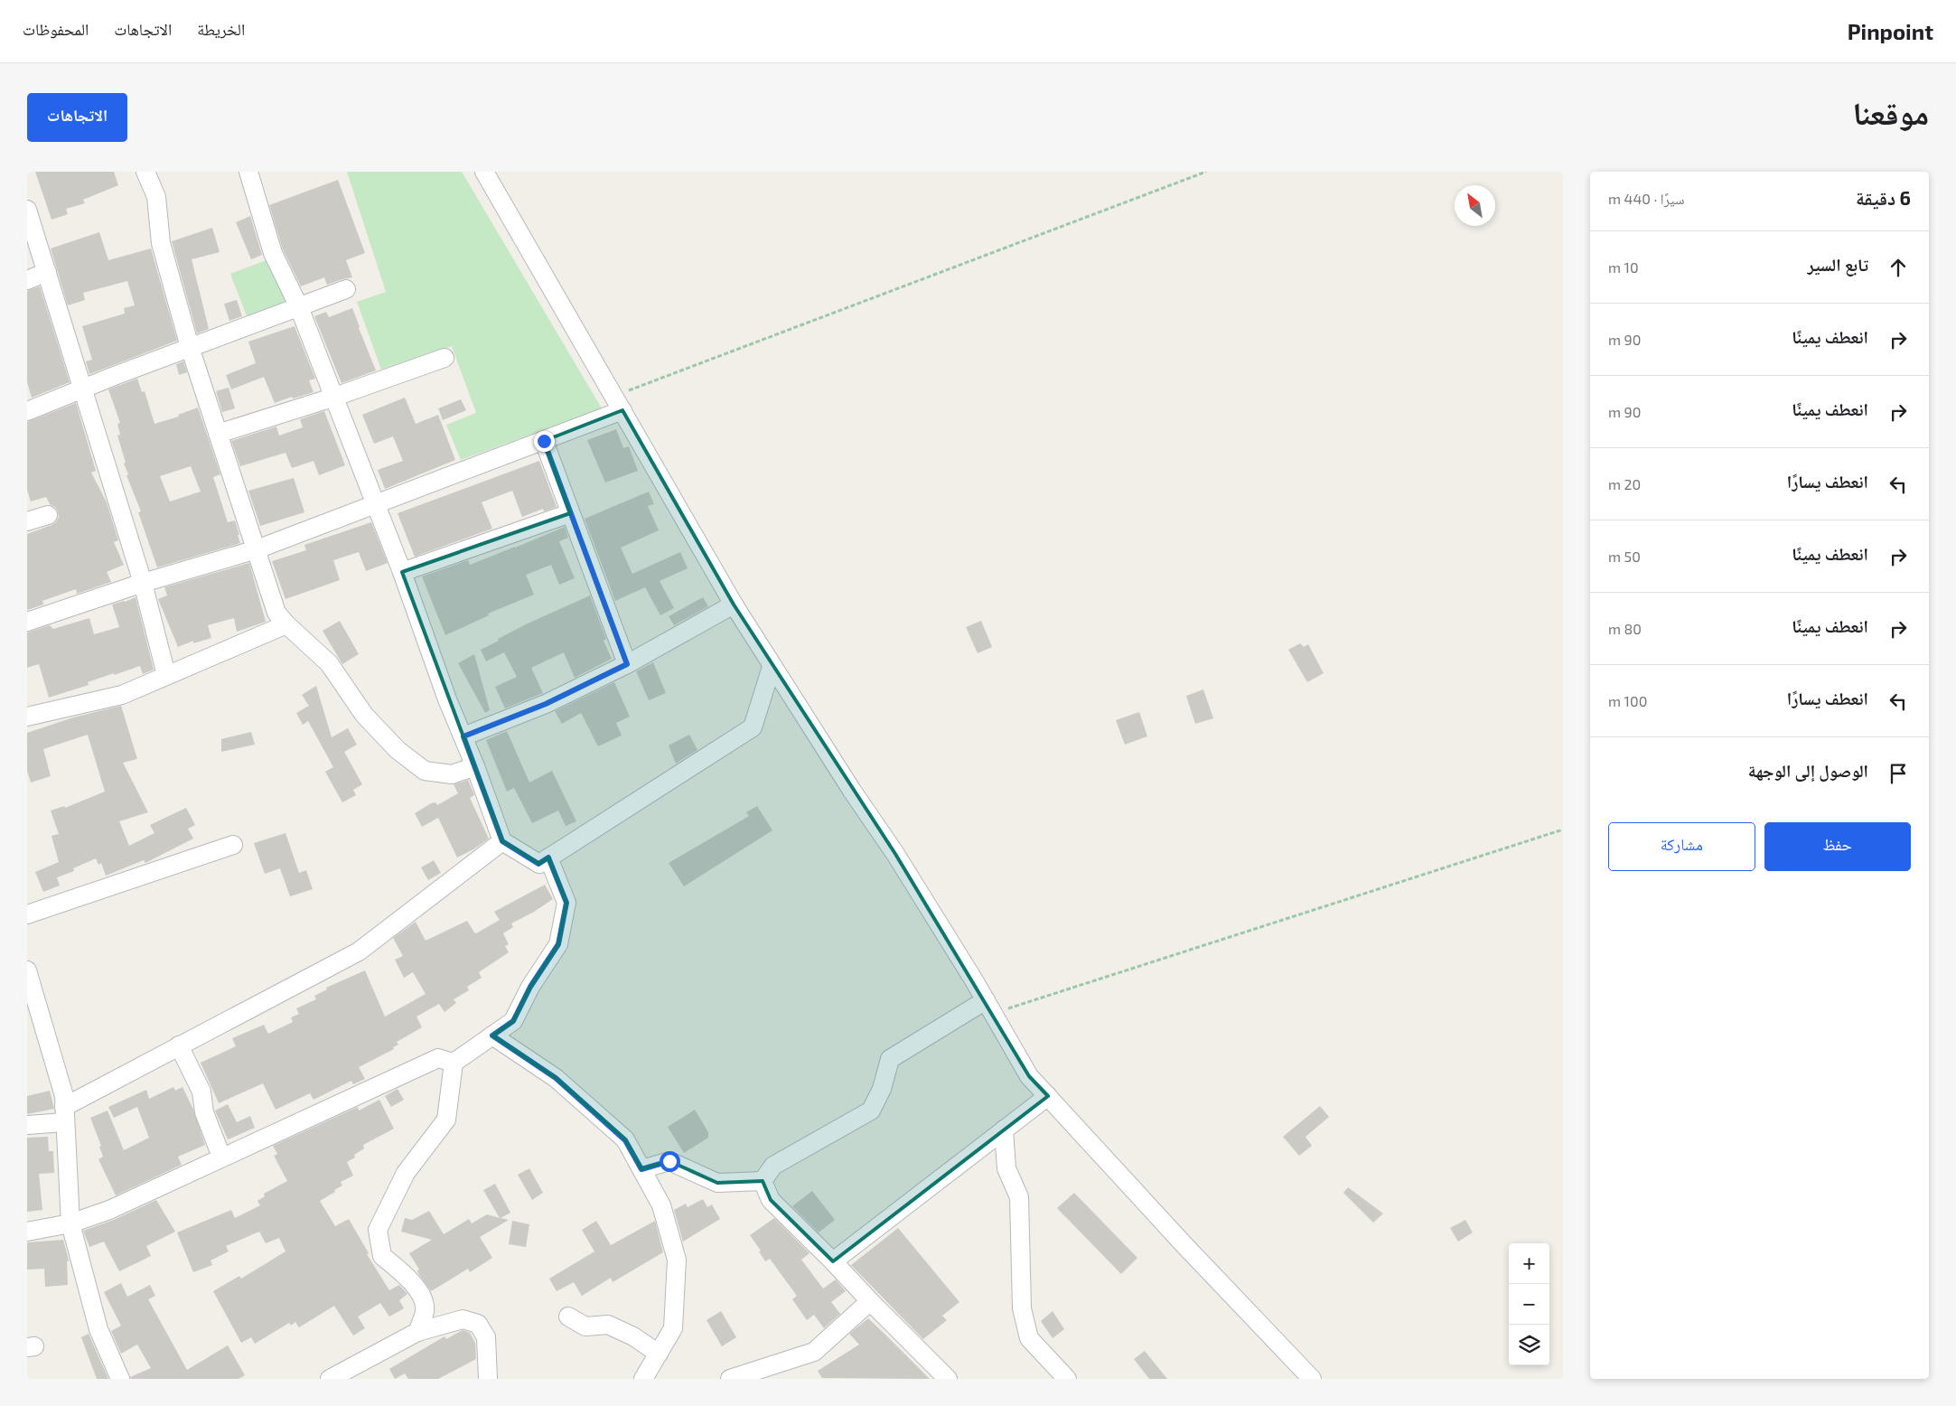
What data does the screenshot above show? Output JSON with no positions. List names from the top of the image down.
{
  "north": "top left",
  "page": {
    "header": "Pinpoint",
    "nav": ["الخريطة", "الاتجاهات", "المحفوظات"],
    "title": "موقعنا",
    "buttons": [
      "الاتجاهات",
      ["حفظ", "مشاركة"]
    ],
    "heading": ["6 دقيقة", "سيرًا · 440 m"],
    "list": [
      ["تابع السير", "10 m"],
      ["انعطف يمينًا", "90 m"],
      ["انعطف يمينًا", "90 m"],
      ["انعطف يسارًا", "20 m"],
      ["انعطف يمينًا", "50 m"],
      ["انعطف يمينًا", "80 m"],
      ["انعطف يسارًا", "100 m"],
      "الوصول إلى الوجهة"
    ],
    "map_buttons": ["+", "−"]
  }
}
